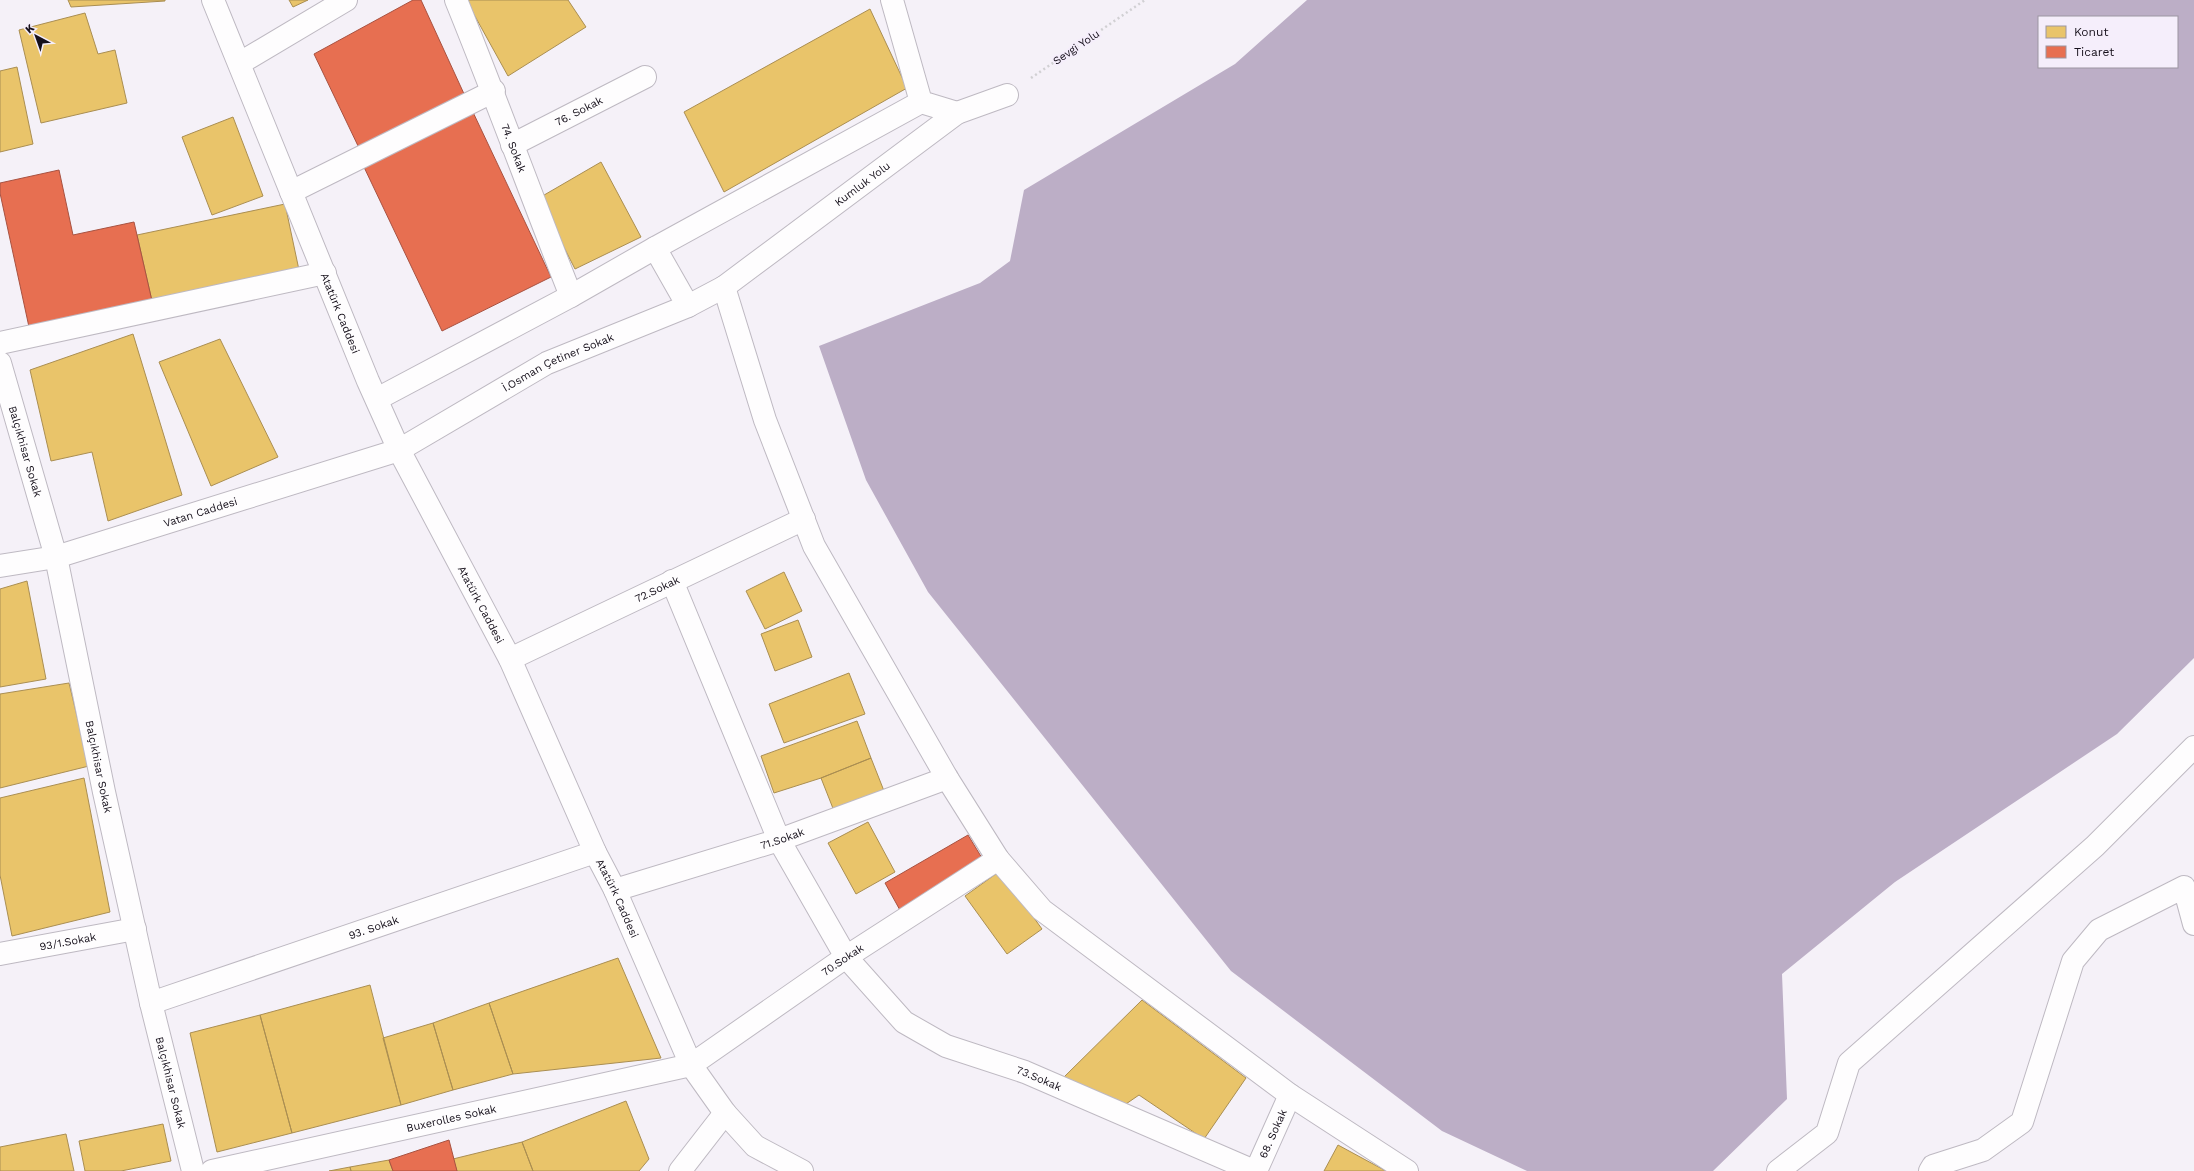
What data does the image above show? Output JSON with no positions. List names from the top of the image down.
{
  "streets": {
    "street": [
      "76. Sokak",
      "74. Sokak",
      "Kumluk Yolu",
      "Atatürk Caddesi",
      "İ.Osman Çetiner Sokak",
      "Balçıkhisar Sokak",
      "Vatan Caddesi",
      "72.Sokak",
      "71.Sokak",
      "93. Sokak",
      "93/1.Sokak",
      "70.Sokak",
      "73.Sokak",
      "Buxerolles Sokak",
      "68. Sokak"
    ],
    "path": ["Sevgi Yolu"]
  },
  "crossings": [
    ["Sevgi Yolu", "Kumluk Yolu"],
    ["76. Sokak", "74. Sokak"],
    ["Kumluk Yolu", "İ.Osman Çetiner Sokak"],
    ["Atatürk Caddesi", "İ.Osman Çetiner Sokak"],
    ["Atatürk Caddesi", "Vatan Caddesi"],
    ["Atatürk Caddesi", "72.Sokak"],
    ["Atatürk Caddesi", "71.Sokak"],
    ["Atatürk Caddesi", "93. Sokak"],
    ["Atatürk Caddesi", "70.Sokak"],
    ["Atatürk Caddesi", "Buxerolles Sokak"],
    ["İ.Osman Çetiner Sokak", "Vatan Caddesi"],
    ["Balçıkhisar Sokak", "Vatan Caddesi"],
    ["Balçıkhisar Sokak", "93. Sokak"],
    ["Balçıkhisar Sokak", "93/1.Sokak"],
    ["72.Sokak", "73.Sokak"],
    ["71.Sokak", "73.Sokak"],
    ["70.Sokak", "73.Sokak"],
    ["70.Sokak", "Buxerolles Sokak"],
    ["73.Sokak", "68. Sokak"]
  ],
  "legend": ["Konut", "Ticaret"],
  "north": "top left"
}
